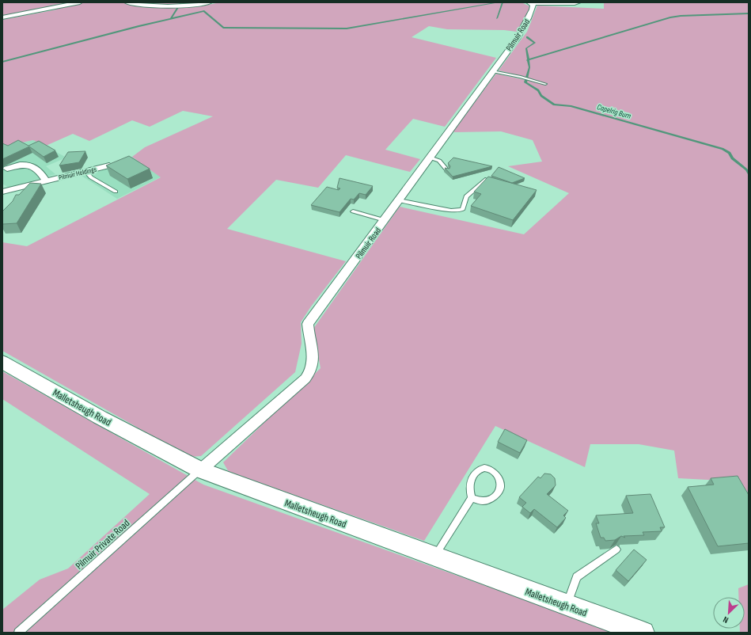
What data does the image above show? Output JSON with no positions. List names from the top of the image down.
{
  "streets": {
    "street": ["Pilmuir Road", "Pilmuir Holdings", "Malletsheugh Road"],
    "lane": ["Pilmuir Private Road"]
  },
  "crossings": [
    ["Pilmuir Road", "Malletsheugh Road"],
    ["Pilmuir Road", "Pilmuir Private Road"],
    ["Malletsheugh Road", "Pilmuir Private Road"]
  ],
  "water": ["Capelrig Burn"],
  "north": "bottom left"
}
